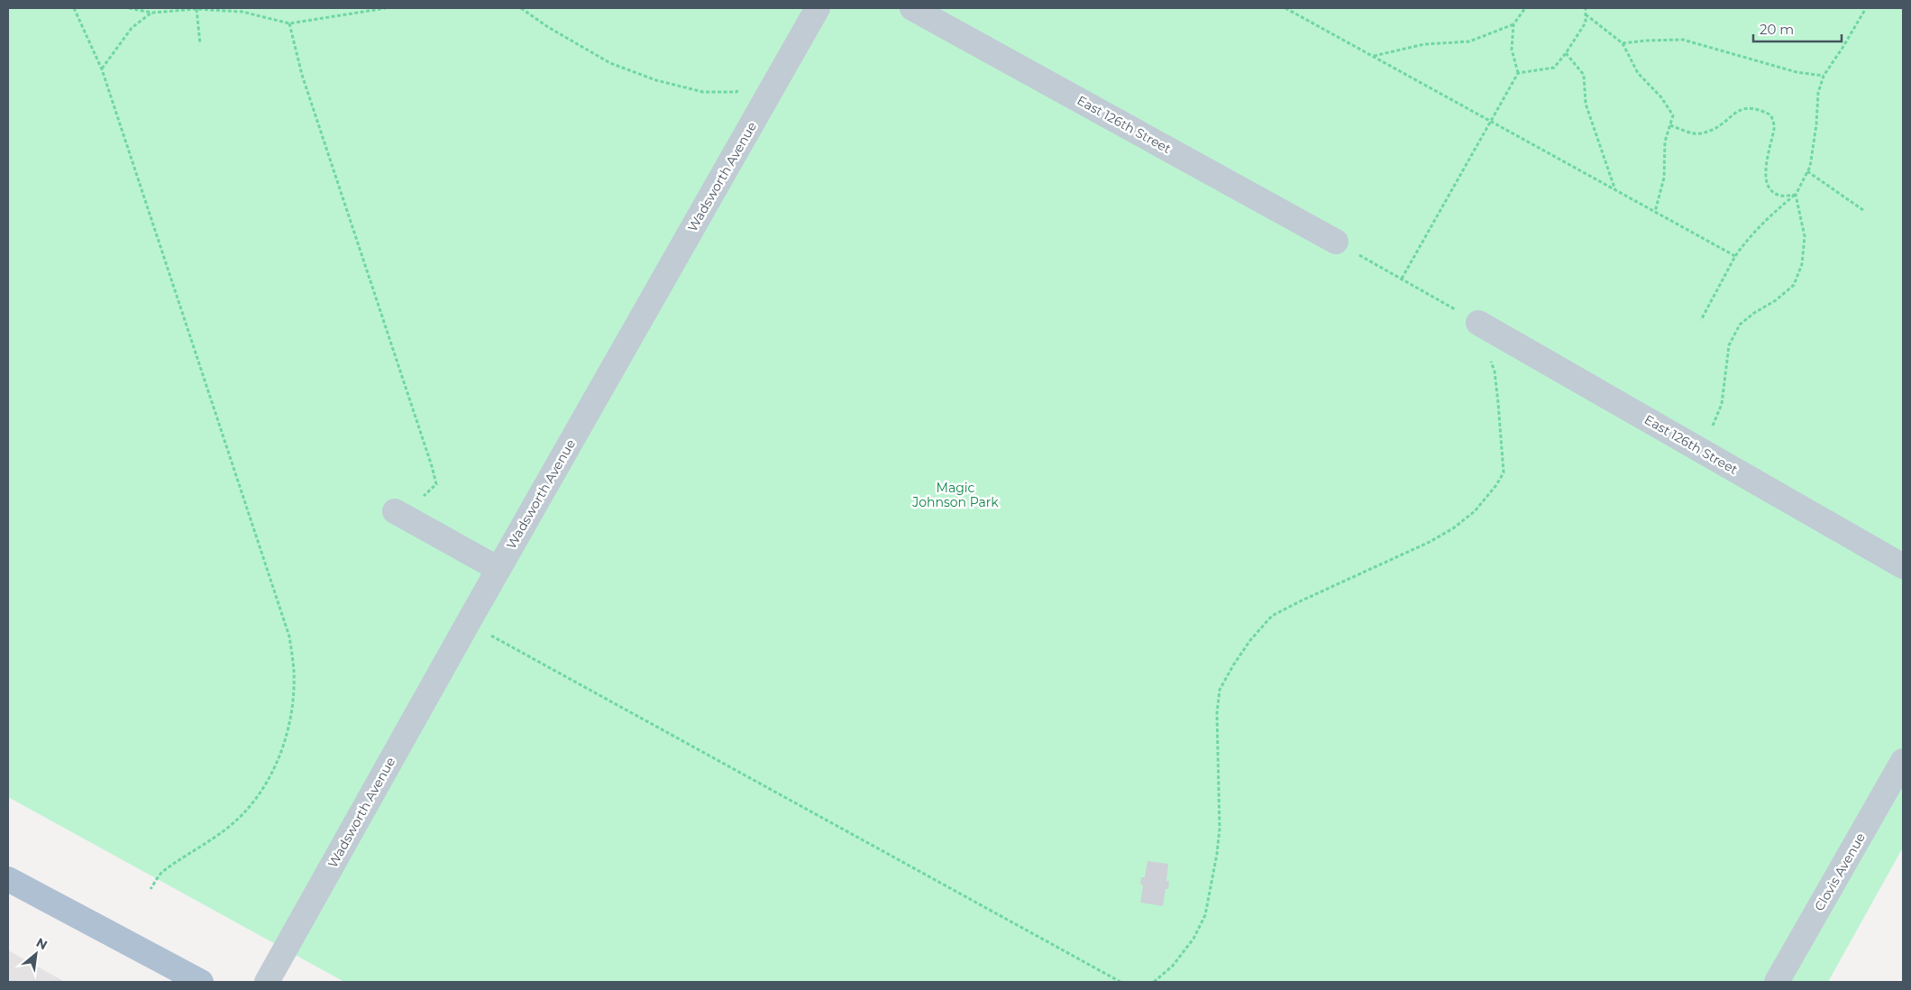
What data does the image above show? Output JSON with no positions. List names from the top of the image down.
{
  "streets": {
    "street": ["East 126th Street", "Wadsworth Avenue", "Clovis Avenue"]
  },
  "parks": ["Magic Johnson Park"],
  "scale_bar": "20 m",
  "north": "top right"
}
